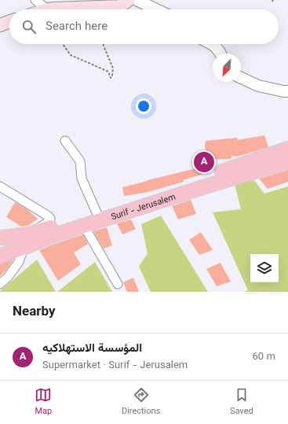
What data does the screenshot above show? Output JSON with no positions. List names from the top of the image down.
{
  "streets": {
    "main road": ["Surif - Jerusalem"]
  },
  "north": "bottom left",
  "page": {
    "search": "Search here",
    "pins": "A",
    "heading": "Nearby",
    "list": [
      {
        "mark": "A",
        "name": "المؤسسة الاستهلاكيه",
        "note": "Supermarket · Surif - Jerusalem",
        "value": "60 m"
      }
    ],
    "nav": ["Map", "Directions", "Saved"]
  }
}
